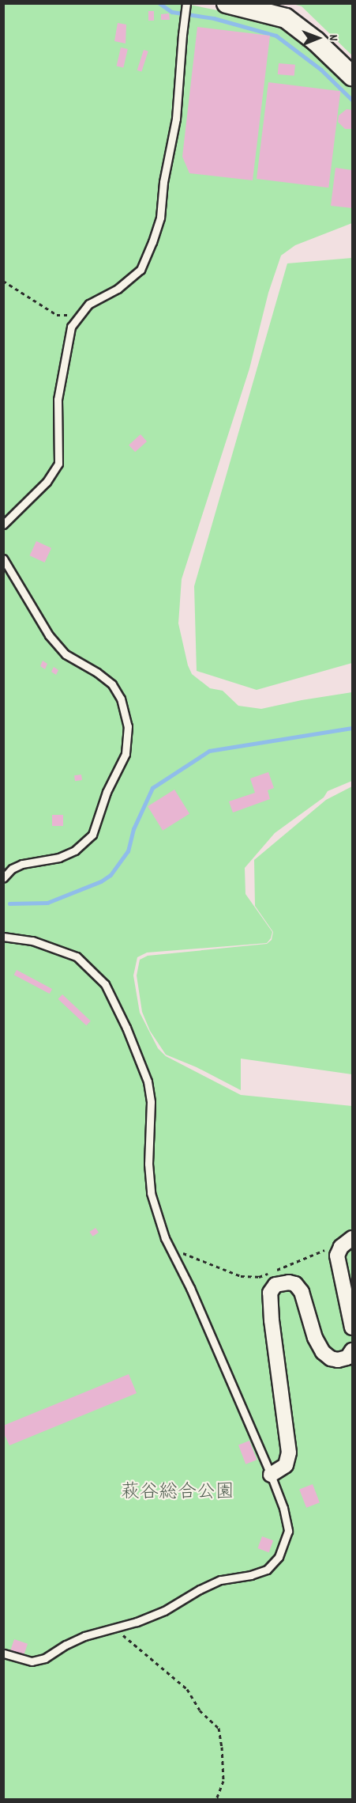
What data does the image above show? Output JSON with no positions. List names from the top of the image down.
{
  "parks": ["萩谷総合公園"],
  "north": "right"
}
